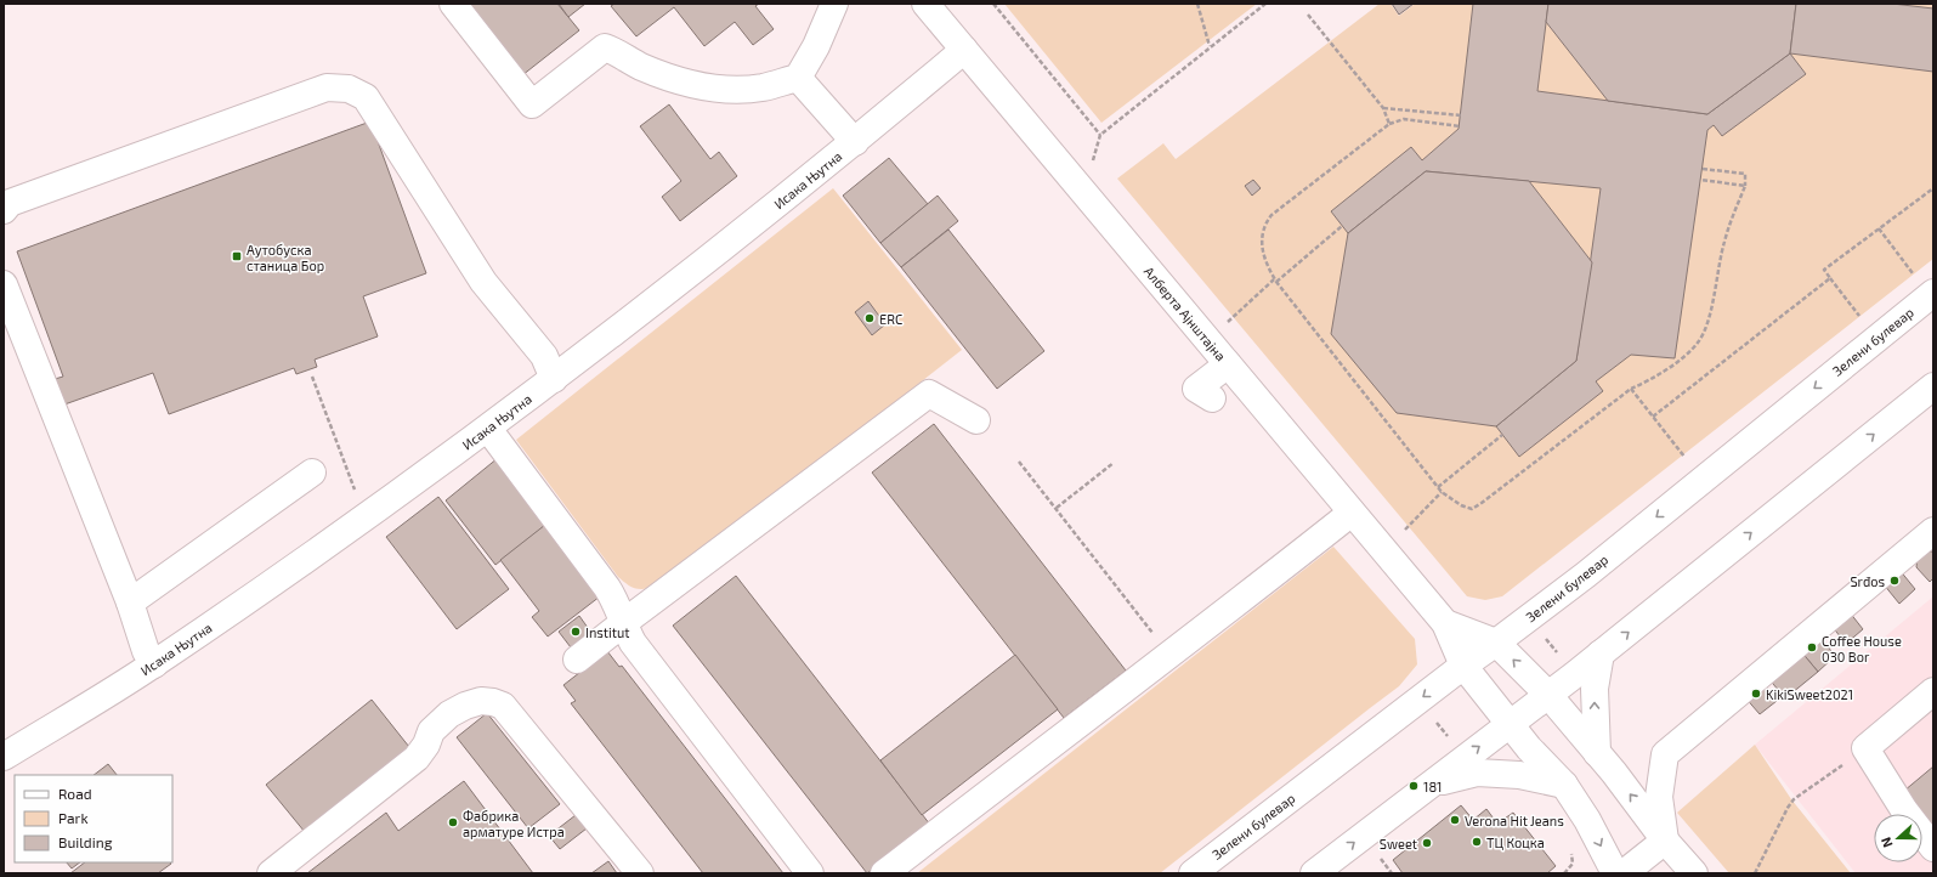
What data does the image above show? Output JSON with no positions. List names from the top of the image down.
{
  "streets": {
    "street": ["Исака Њутна", "Алберта Ајнштајна", "Зелени булевар"]
  },
  "crossings": [
    ["Исака Њутна", "Алберта Ајнштајна"]
  ],
  "places": {
    "transit": ["Аутобуска станица Бор"],
    "other": [
      "ERC",
      "Srđos",
      "Institut",
      "Coffee House 030 Bor",
      "KikiSweet2021",
      "181",
      "Verona Hit Jeans",
      "Фабрика арматуре Истра",
      "ТЦ Коцка",
      "Sweet"
    ]
  },
  "legend": ["Road", "Park", "Building"],
  "north": "left"
}
